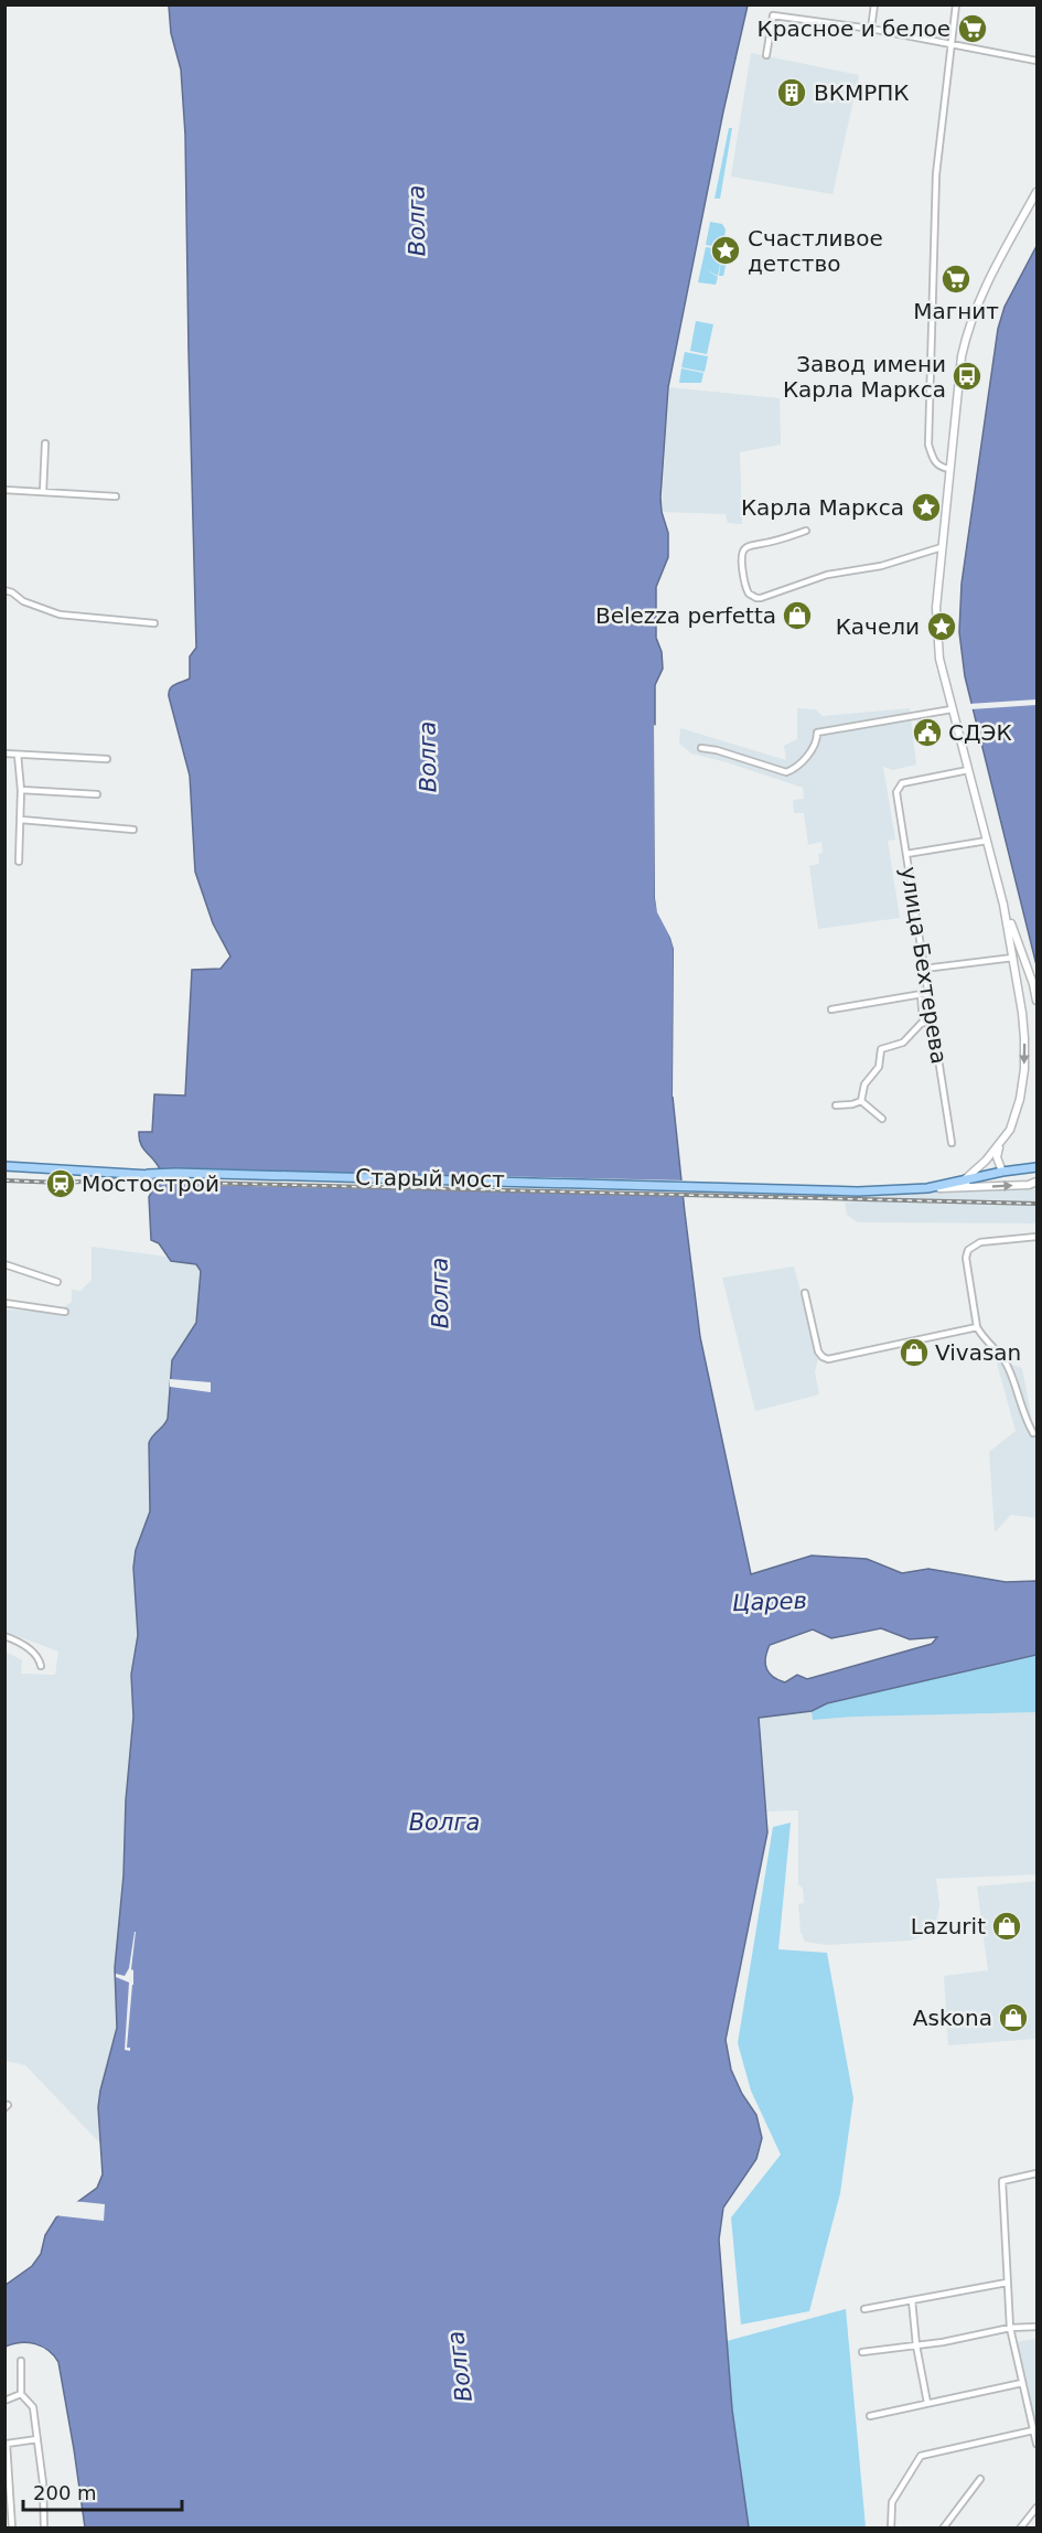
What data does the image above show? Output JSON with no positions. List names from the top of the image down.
{
  "streets": {
    "main road": ["Старый мост"],
    "street": ["улица Бехтерева"]
  },
  "water": ["Волга", "Царев"],
  "places": {
    "supermarket": ["Красное и белое", "Магнит"],
    "building": ["ВКМРПК"],
    "place": ["Счастливое детство", "Карла Маркса", "Качели"],
    "bus stop": ["Завод имени Карла Маркса"],
    "shop": [
      "Belezza perfetta",
      "Vivasan",
      "Lazurit",
      "Askona"
    ],
    "public building": ["СДЭК"],
    "station": ["Мостострой"]
  },
  "scale_bar": "200 m"
}
